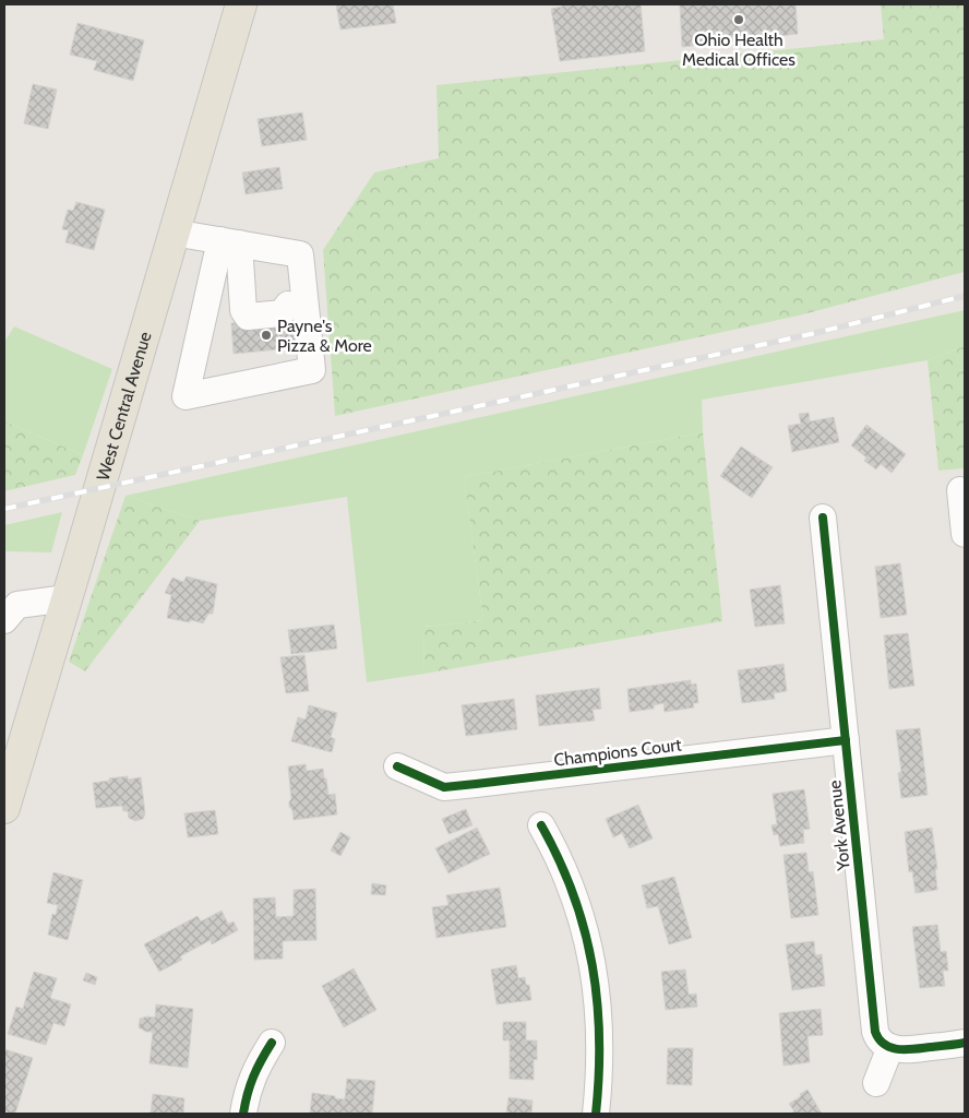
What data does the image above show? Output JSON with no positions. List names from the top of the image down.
{
  "streets": {
    "main road": ["West Central Avenue"],
    "street": ["Champions Court", "York Avenue"]
  },
  "crossings": [
    ["Champions Court", "York Avenue"]
  ],
  "places": ["Ohio Health Medical Offices", "Payne's Pizza & More"]
}
